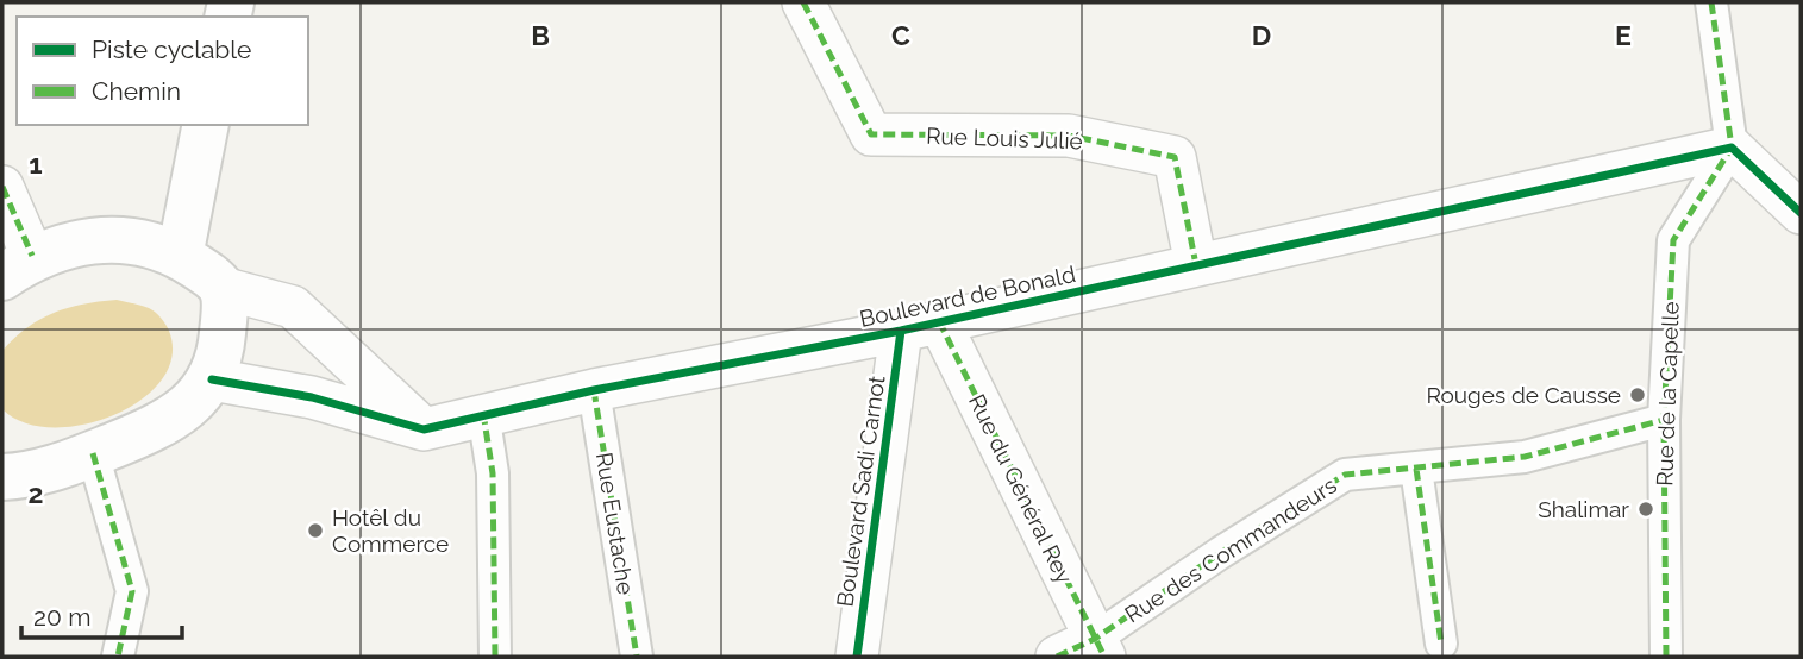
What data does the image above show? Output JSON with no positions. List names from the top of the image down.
{
  "streets": {
    "street": [
      "Rue Louis Julié",
      "Boulevard de Bonald",
      "Rue de la Capelle",
      "Rue du Général Rey",
      "Boulevard Sadi Carnot",
      "Rue Eustache",
      "Rue des Commandeurs"
    ]
  },
  "crossings": [
    ["Rue Louis Julié", "Boulevard de Bonald"],
    ["Boulevard de Bonald", "Rue de la Capelle"],
    ["Boulevard de Bonald", "Rue du Général Rey"],
    ["Boulevard de Bonald", "Boulevard Sadi Carnot"],
    ["Boulevard de Bonald", "Rue Eustache"],
    ["Rue de la Capelle", "Rue des Commandeurs"],
    ["Rue du Général Rey", "Boulevard Sadi Carnot"],
    ["Rue du Général Rey", "Rue des Commandeurs"]
  ],
  "places": ["Rouges de Causse", "Shalimar", "Hotêl du Commerce"],
  "legend": ["Piste cyclable", "Chemin"],
  "scale_bar": "20 m",
  "grid": {
    "columns": [
      "B",
      "C",
      "D",
      "E"
    ],
    "rows": ["1", "2"]
  }
}
